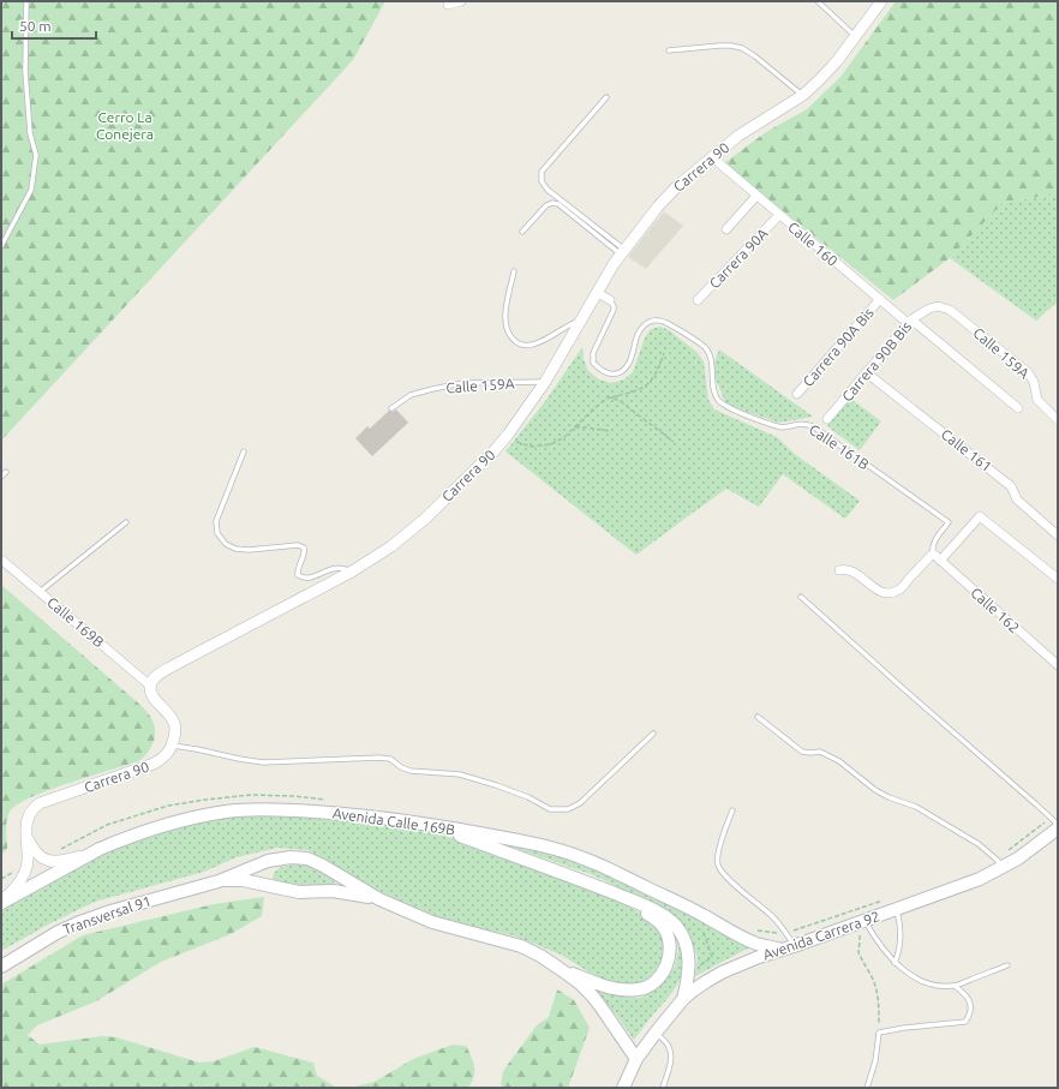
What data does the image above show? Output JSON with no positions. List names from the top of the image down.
{
  "streets": {
    "main road": ["Avenida Calle 169B", "Transversal 91", "Avenida Carrera 92"],
    "street": [
      "Carrera 90",
      "Calle 160",
      "Carrera 90A",
      "Carrera 90A Bis",
      "Calle 159A",
      "Carrera 90B Bis",
      "Calle 161B",
      "Calle 161",
      "Calle 162",
      "Calle 169B"
    ]
  },
  "crossings": [
    ["Carrera 90", "Calle 159A"],
    ["Carrera 90", "Calle 161B"],
    ["Carrera 90", "Calle 169B"],
    ["Carrera 90", "Avenida Calle 169B"],
    ["Calle 160", "Carrera 90A"],
    ["Calle 160", "Carrera 90A Bis"],
    ["Calle 160", "Carrera 90B Bis"],
    ["Calle 159A", "Carrera 90B Bis"],
    ["Carrera 90B Bis", "Calle 161"],
    ["Calle 161B", "Calle 162"],
    ["Avenida Calle 169B", "Avenida Carrera 92"]
  ],
  "parks": ["Cerro La Conejera"],
  "scale_bar": "50 m"
}
